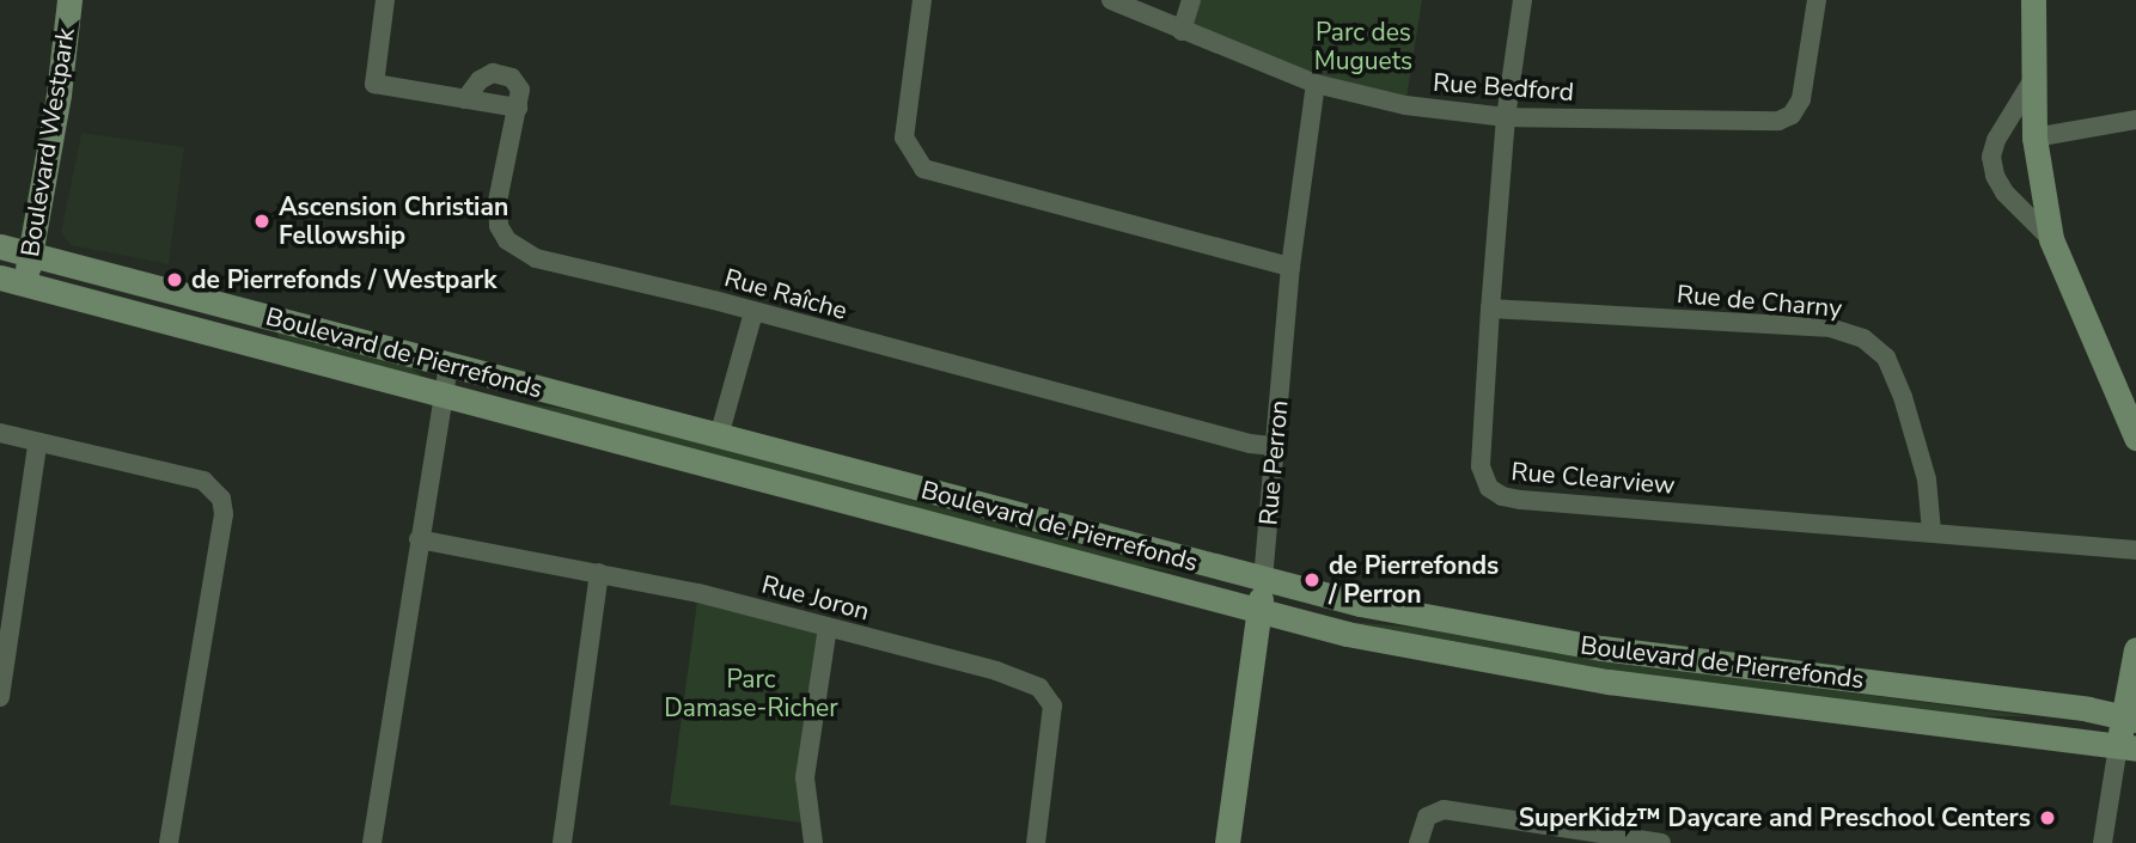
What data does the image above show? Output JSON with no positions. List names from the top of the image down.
{
  "streets": {
    "main road": ["Boulevard Westpark", "Boulevard de Pierrefonds", "Rue Perron"],
    "street": [
      "Rue Bedford",
      "Rue Raîche",
      "Rue de Charny",
      "Rue Clearview",
      "Rue Joron"
    ]
  },
  "crossings": [
    ["Rue Bedford", "Rue Perron"],
    ["Rue Bedford", "Rue Clearview"],
    ["Boulevard Westpark", "Boulevard de Pierrefonds"],
    ["Rue Raîche", "Rue Perron"],
    ["Rue de Charny", "Rue Clearview"],
    ["Boulevard de Pierrefonds", "Rue Perron"]
  ],
  "parks": ["Parc des Muguets", "Parc Damase-Richer"],
  "places": [
    "Ascension Christian Fellowship",
    "de Pierrefonds / Westpark",
    "de Pierrefonds / Perron",
    "SuperKidz™ Daycare and Preschool Centers"
  ]
}
